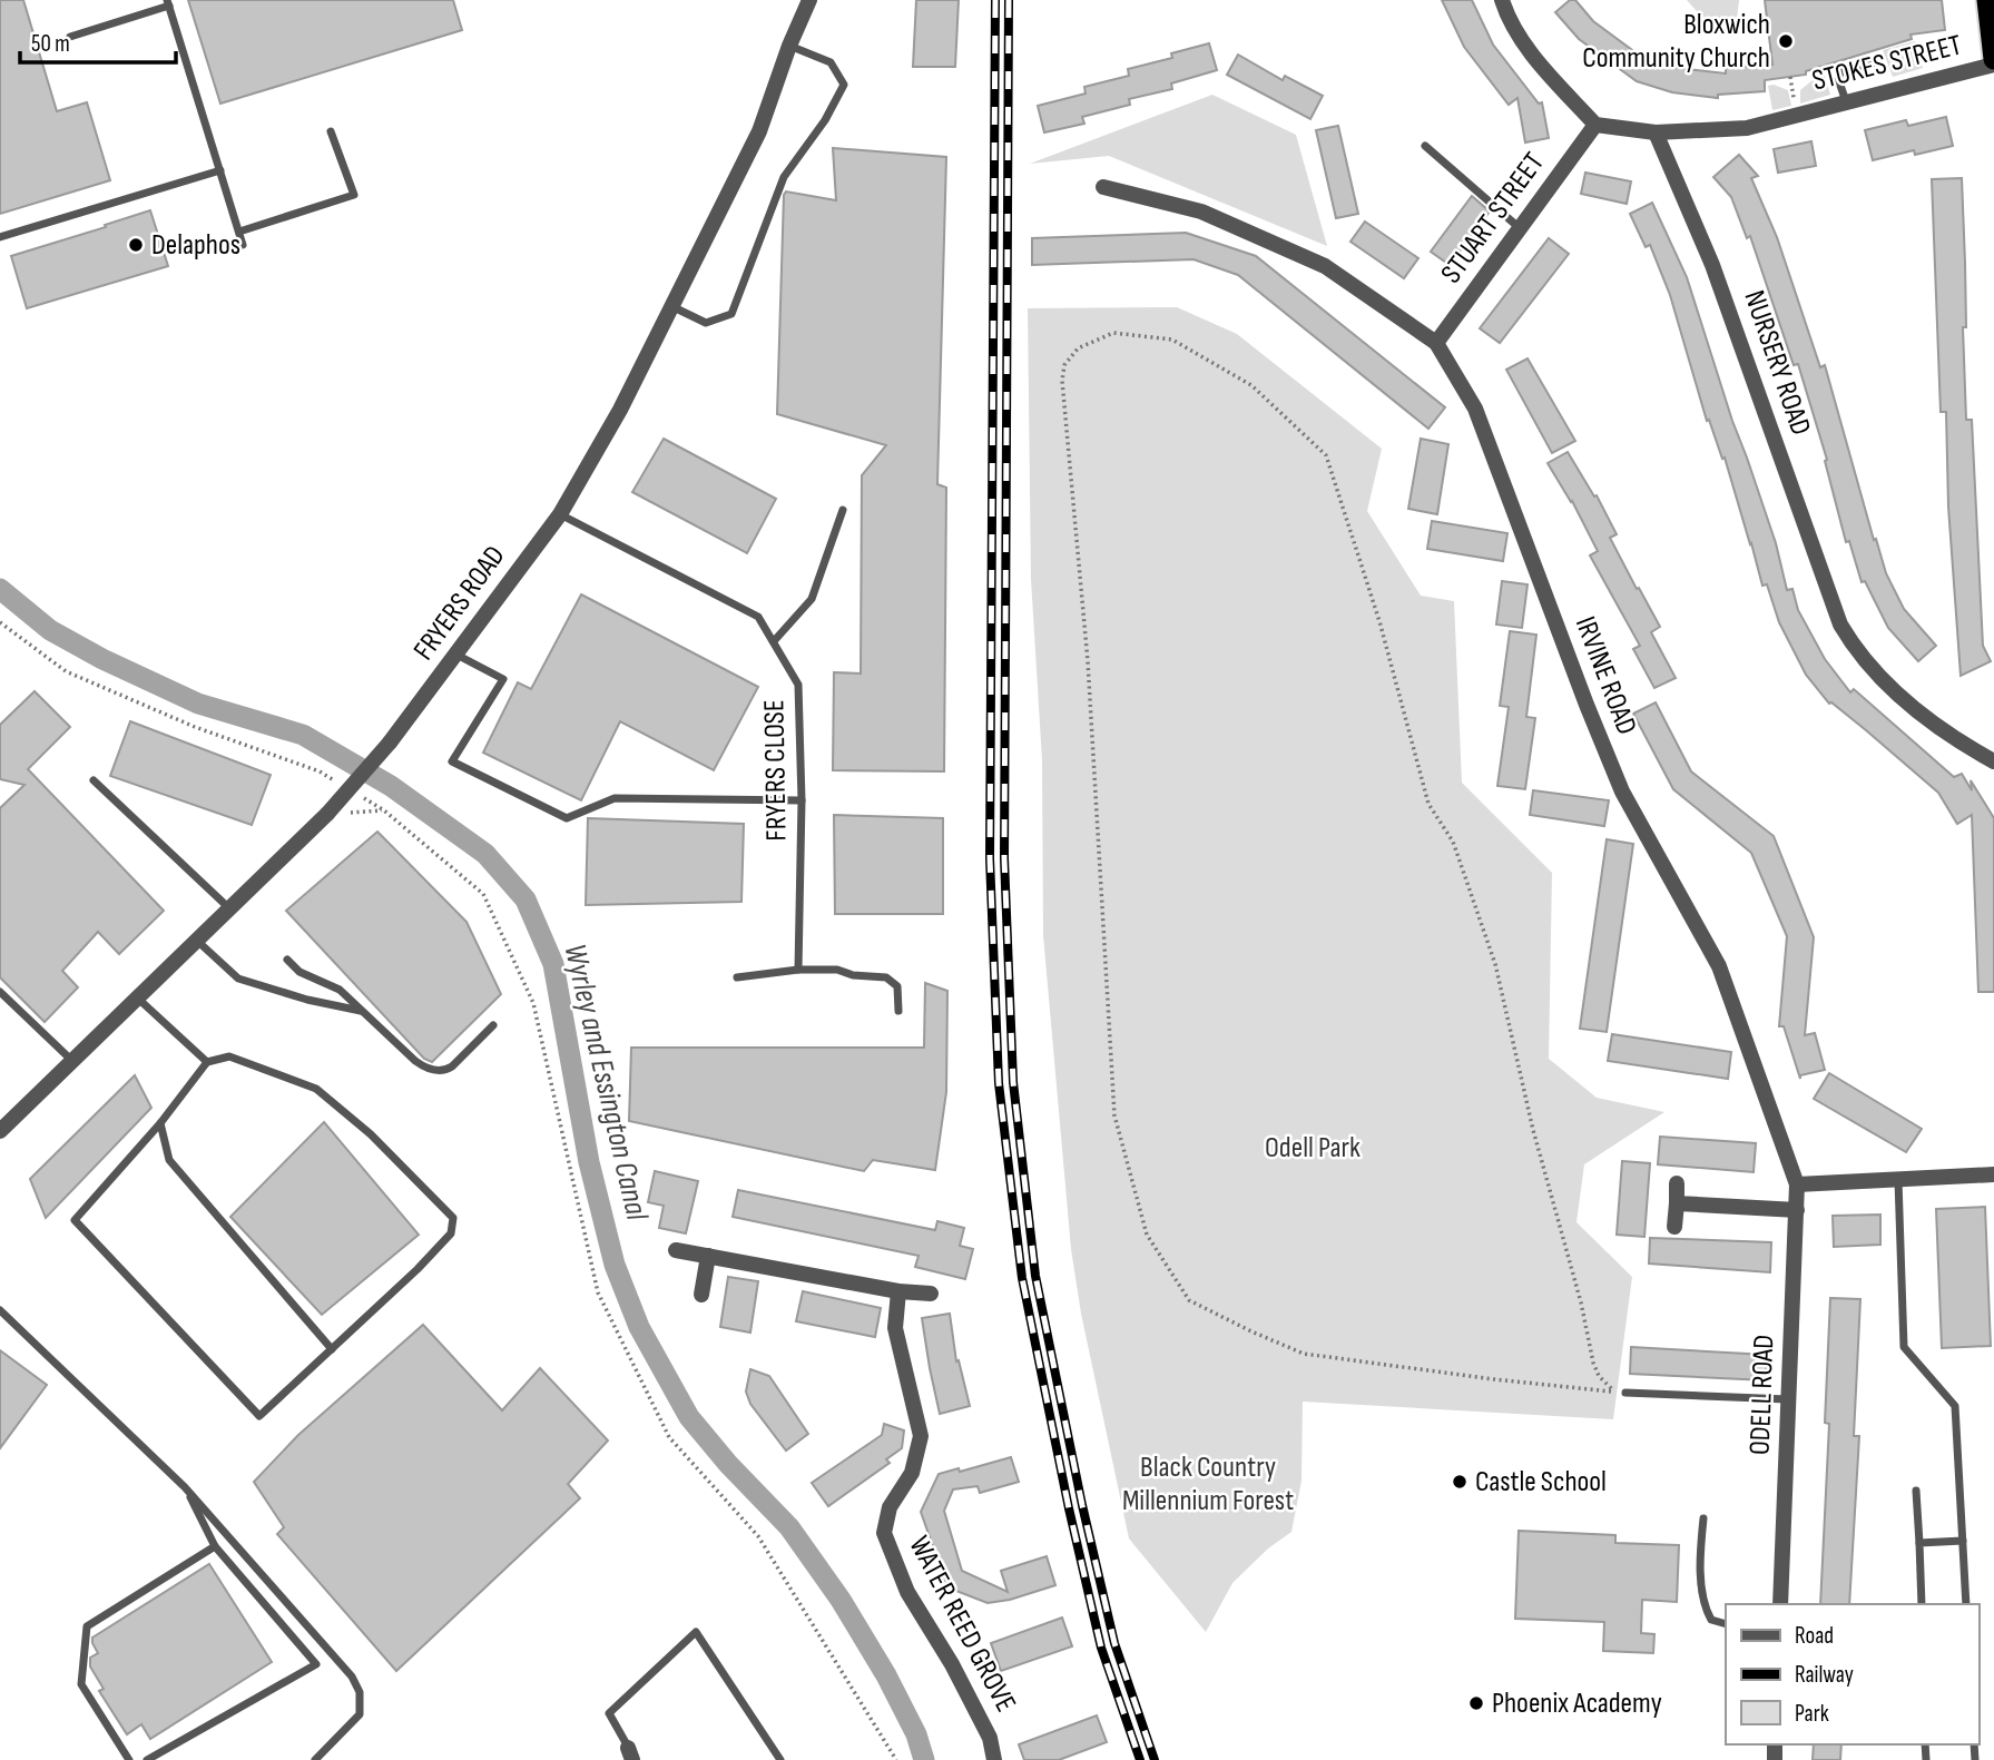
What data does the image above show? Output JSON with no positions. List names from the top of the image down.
{
  "streets": {
    "street": [
      "STOKES STREET",
      "STUART STREET",
      "NURSERY ROAD",
      "FRYERS ROAD",
      "IRVINE ROAD",
      "ODELL ROAD",
      "WATER REED GROVE"
    ],
    "lane": ["FRYERS CLOSE"]
  },
  "crossings": [
    ["STOKES STREET", "NURSERY ROAD"],
    ["STUART STREET", "IRVINE ROAD"],
    ["FRYERS ROAD", "FRYERS CLOSE"],
    ["IRVINE ROAD", "ODELL ROAD"]
  ],
  "water": ["Wyrley and Essington Canal"],
  "parks": ["Odell Park", "Black Country Millennium Forest"],
  "places": [
    "Bloxwich Community Church",
    "Delaphos",
    "Castle School",
    "Phoenix Academy"
  ],
  "legend": ["Road", "Railway", "Park"],
  "scale_bar": "50 m"
}
